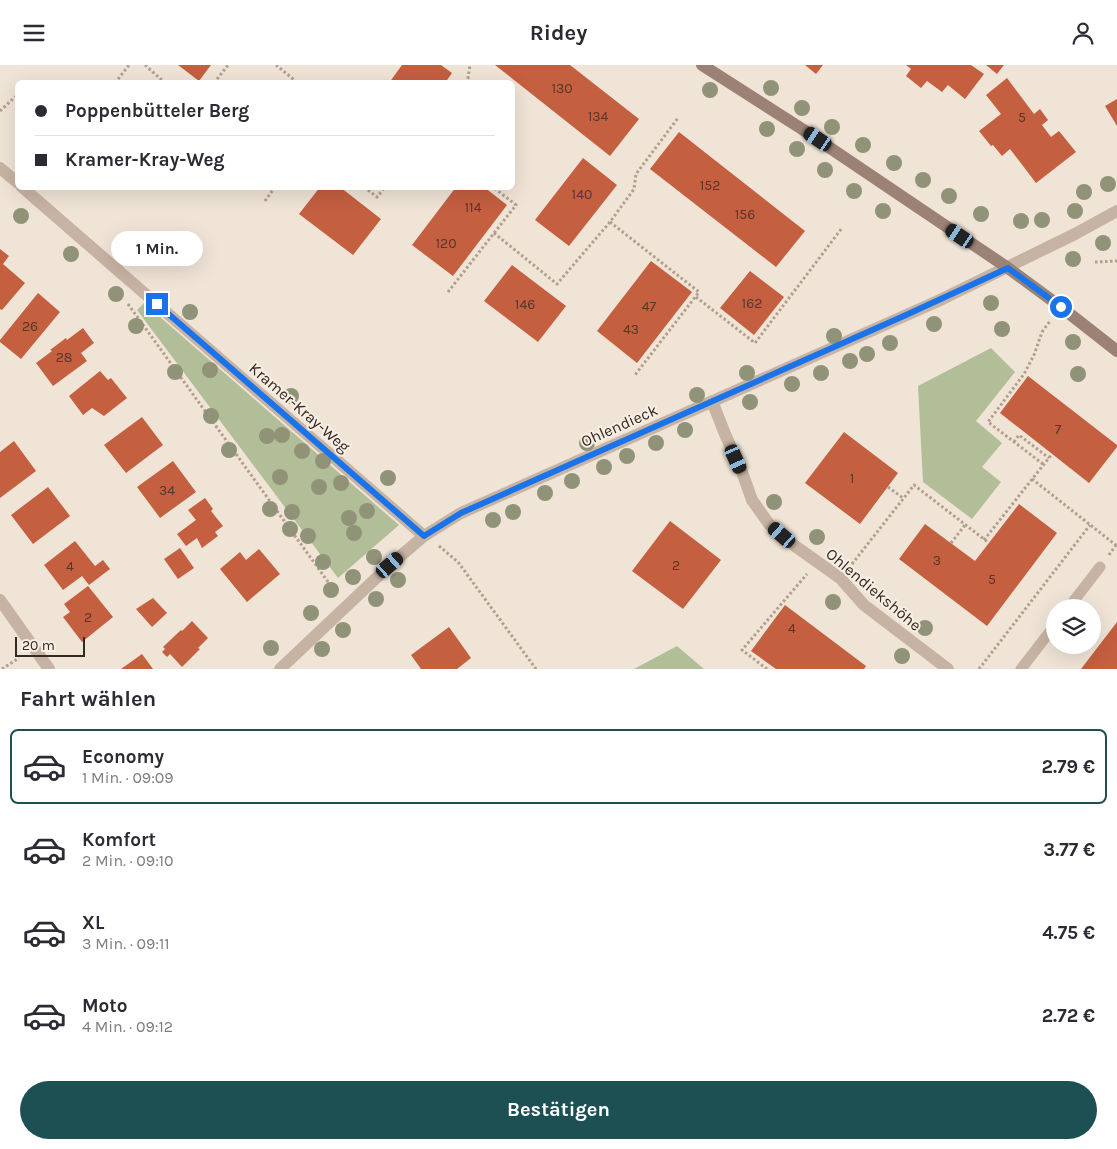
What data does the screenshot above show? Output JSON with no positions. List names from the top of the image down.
{
  "streets": {
    "street": ["Kramer-Kray-Weg", "Ohlendieck", "Ohlendiekshöhe"]
  },
  "crossings": [
    ["Kramer-Kray-Weg", "Ohlendieck"],
    ["Ohlendieck", "Ohlendiekshöhe"]
  ],
  "house_numbers": [
    "130",
    "134",
    "5",
    "152",
    "140",
    "114",
    "156",
    "120",
    "162",
    "146",
    "47",
    "26",
    "43",
    "28",
    "7",
    "1",
    "34",
    "3",
    "2",
    "4",
    "5",
    "2",
    "4"
  ],
  "scale_bar": "20 m",
  "page": {
    "header": "Ridey",
    "banner": ["Poppenbütteler Berg", "Kramer-Kray-Weg"],
    "bubble": "1 Min.",
    "scale": "20 m",
    "heading": "Fahrt wählen",
    "list": [
      {
        "name": "Economy",
        "note": "1 Min. · 09:09",
        "value": "2.79 €"
      },
      {
        "name": "Komfort",
        "note": "2 Min. · 09:10",
        "value": "3.77 €"
      },
      {
        "name": "XL",
        "note": "3 Min. · 09:11",
        "value": "4.75 €"
      },
      {
        "name": "Moto",
        "note": "4 Min. · 09:12",
        "value": "2.72 €"
      }
    ],
    "buttons": "Bestätigen"
  }
}
